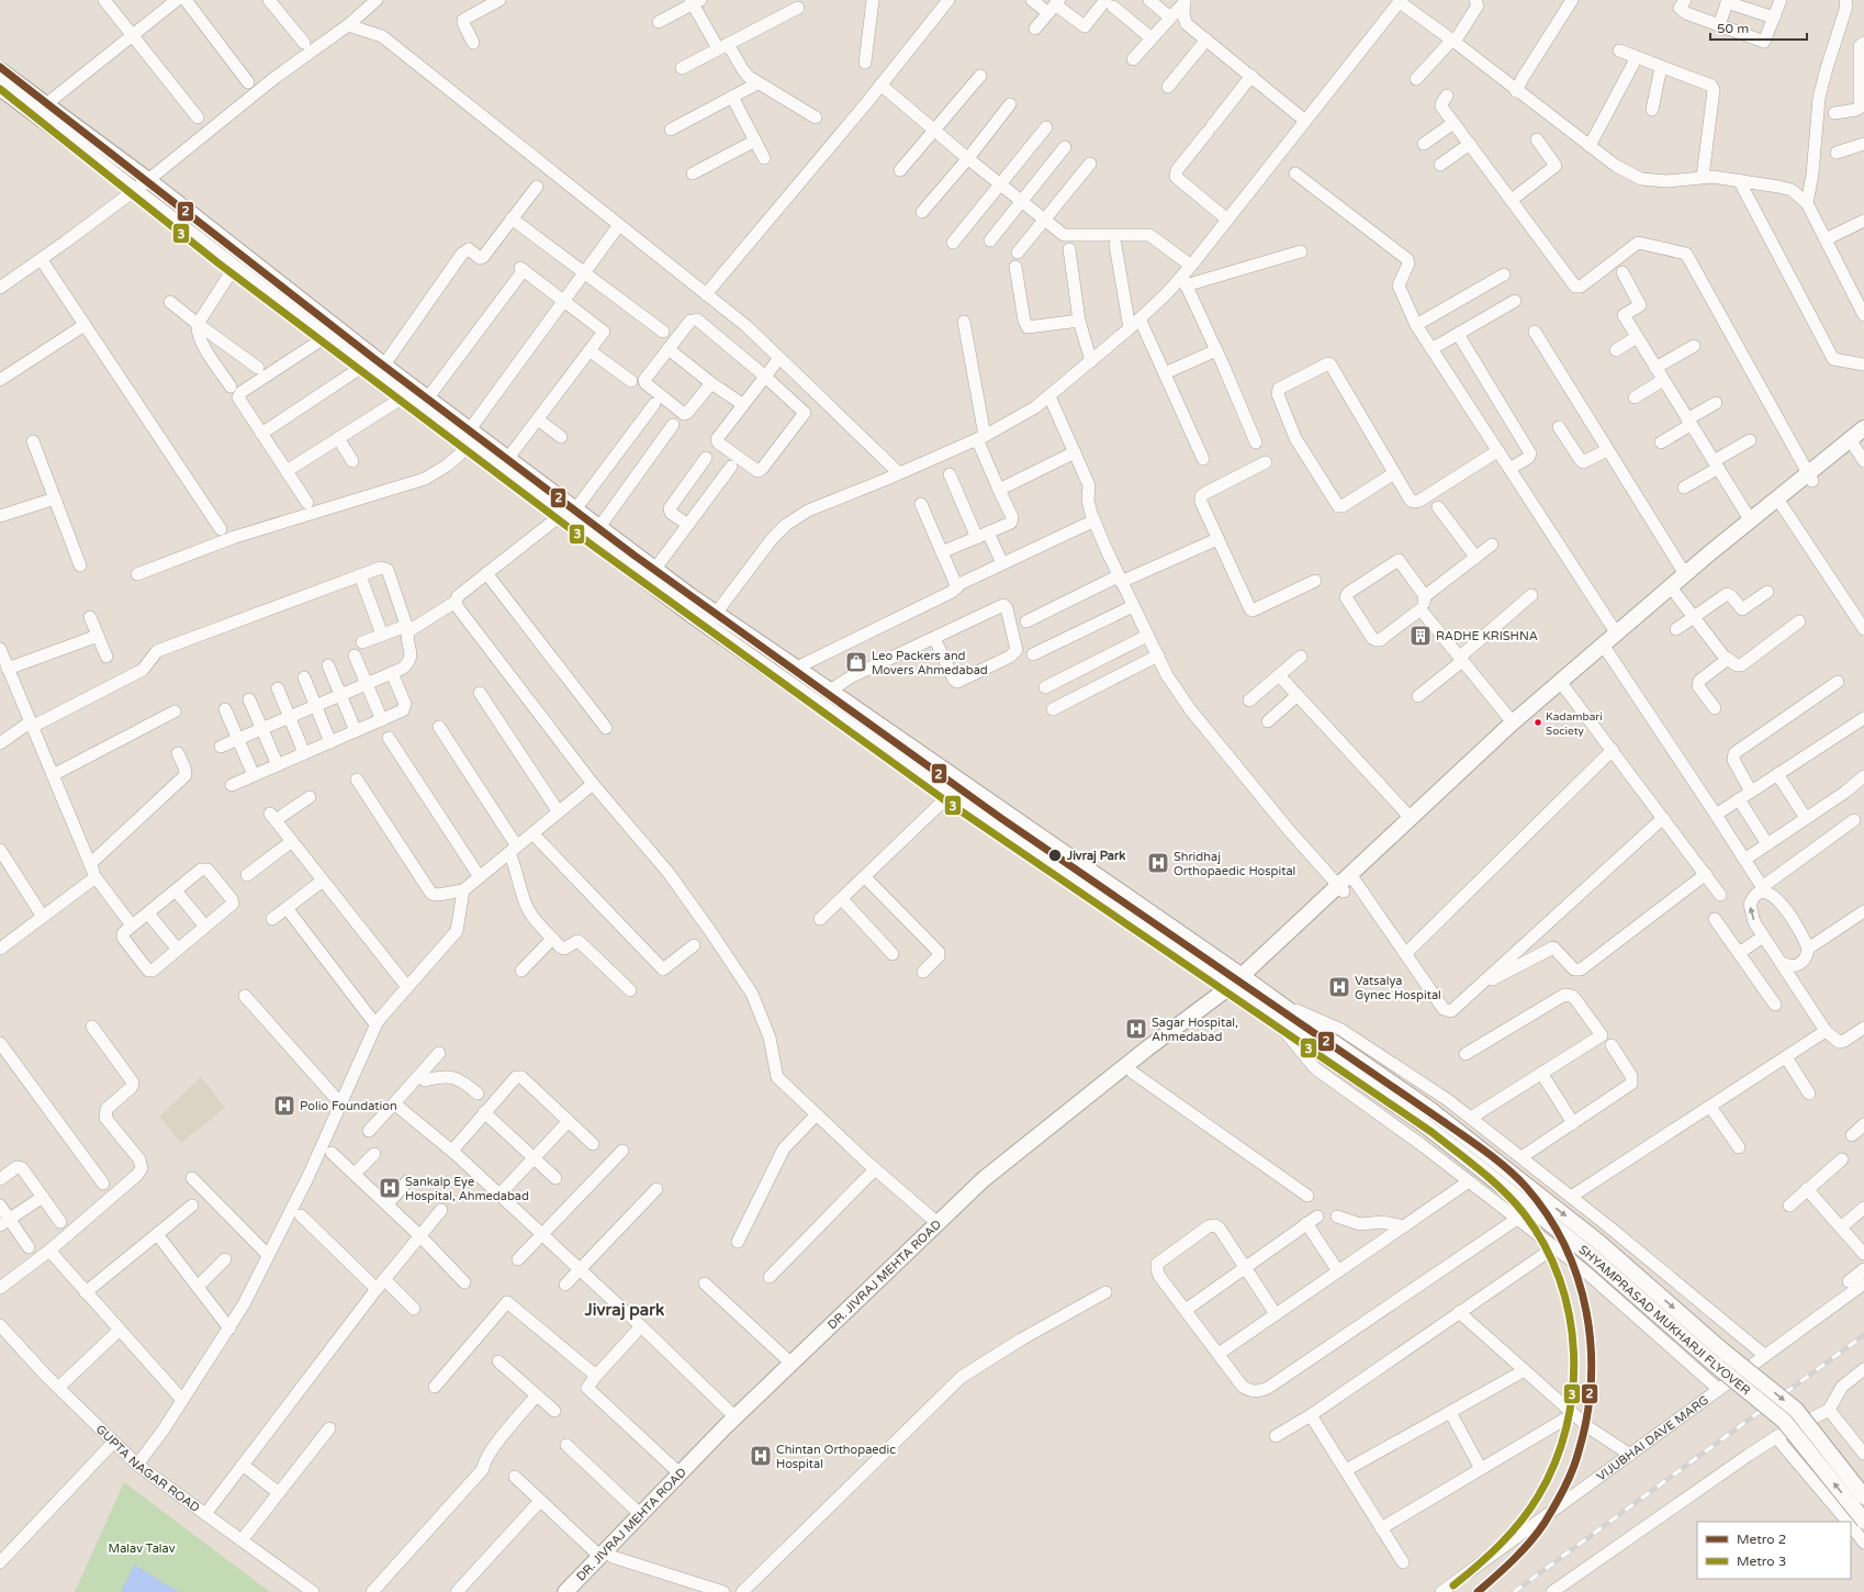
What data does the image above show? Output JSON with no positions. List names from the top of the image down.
{
  "streets": {
    "main road": ["DR. JIVRAJ MEHTA ROAD", "SHYAMPRASAD MUKHARJI FLYOVER"],
    "street": ["VIJUBHAI DAVE MARG", "GUPTA NAGAR ROAD"]
  },
  "crossings": [
    ["DR. JIVRAJ MEHTA ROAD", "SHYAMPRASAD MUKHARJI FLYOVER"]
  ],
  "districts": ["Jivraj park"],
  "parks": ["Malav Talav"],
  "places": {
    "building": ["RADHE KRISHNA"],
    "shop": ["Leo Packers and Movers Ahmedabad"],
    "other": ["Kadambari Society", "Jivraj Park"],
    "hospital": [
      "Shridhaj Orthopaedic Hospital",
      "Vatsalya Gynec Hospital",
      "Sagar Hospital, Ahmedabad",
      "Polio Foundation",
      "Sankalp Eye Hospital, Ahmedabad",
      "Chintan Orthopaedic Hospital"
    ]
  },
  "lines": ["metro line 2", "metro line 3"],
  "legend": ["Metro 2", "Metro 3"],
  "scale_bar": "50 m"
}
